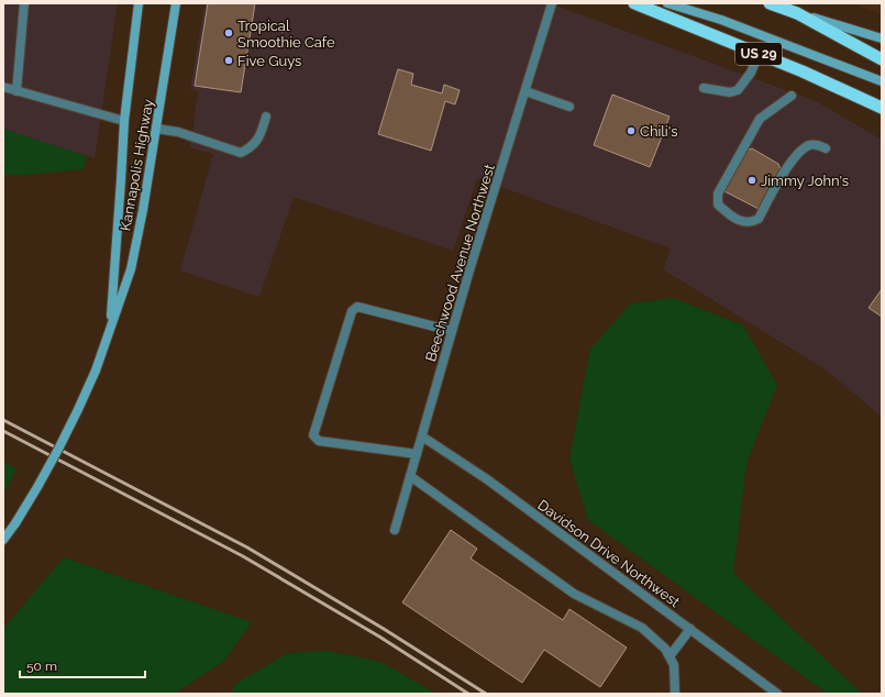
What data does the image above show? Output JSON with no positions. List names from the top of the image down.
{
  "streets": {
    "highway": ["US 29"],
    "main road": ["Kannapolis Highway"],
    "street": ["Beechwood Avenue Northwest", "Davidson Drive Northwest"]
  },
  "crossings": [
    ["Beechwood Avenue Northwest", "Davidson Drive Northwest"]
  ],
  "places": [
    "Tropical Smoothie Cafe",
    "Five Guys",
    "Chili's",
    "Jimmy John's"
  ],
  "scale_bar": "50 m"
}
